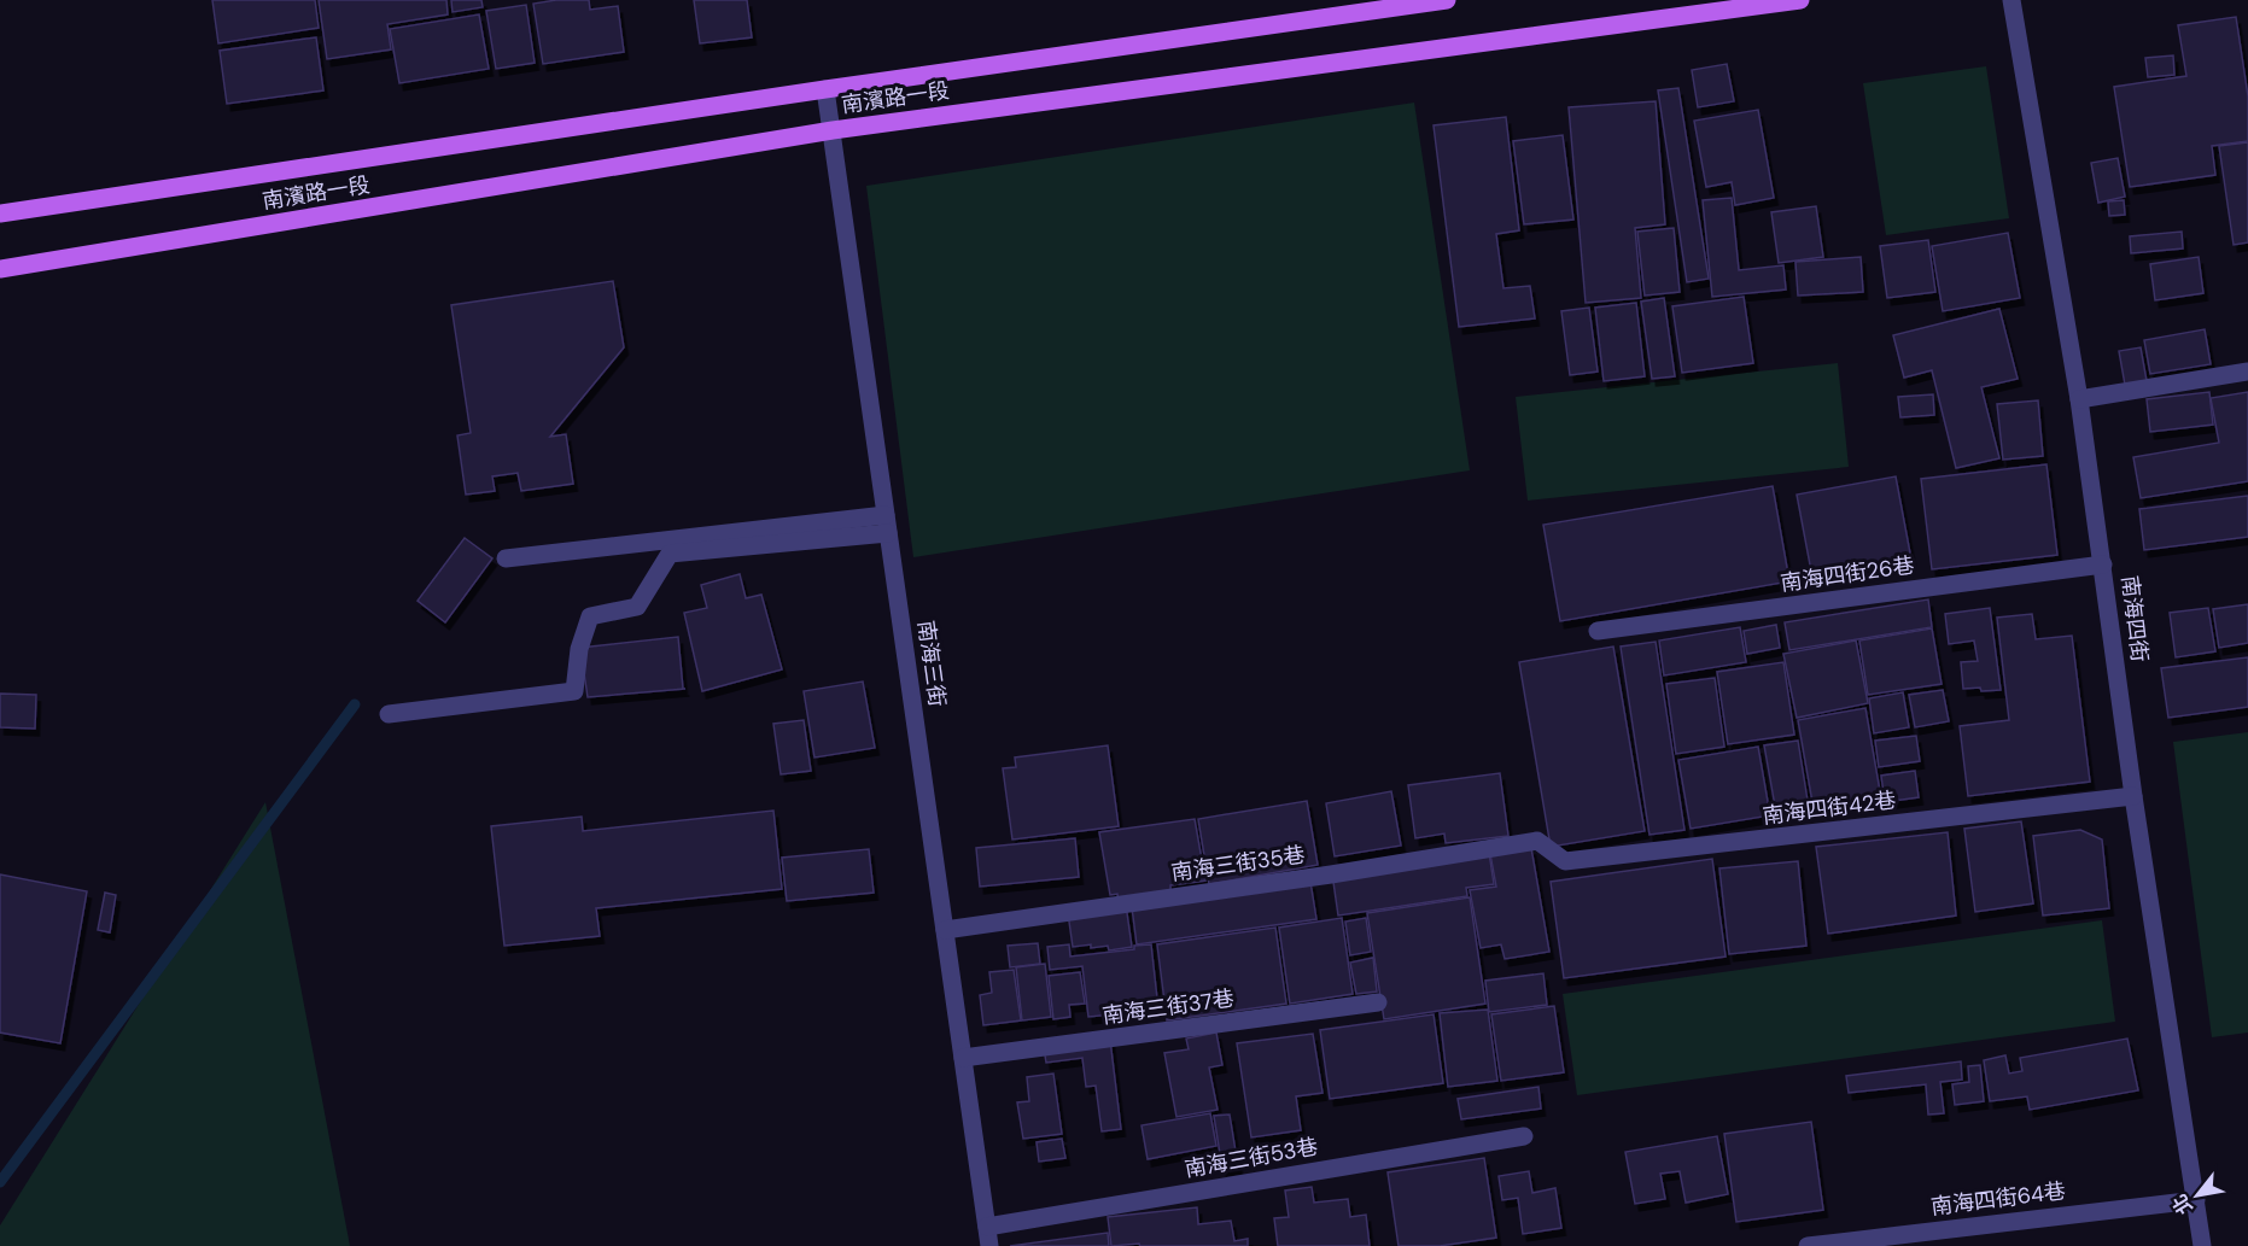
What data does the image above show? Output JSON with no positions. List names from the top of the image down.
{
  "streets": {
    "main road": ["南濱路一段"],
    "street": [
      "南海四街26巷",
      "南海四街",
      "南海三街",
      "南海四街42巷",
      "南海三街35巷",
      "南海三街37巷",
      "南海三街53巷",
      "南海四街64巷"
    ]
  },
  "crossings": [
    ["南濱路一段", "南海三街"],
    ["南海四街26巷", "南海四街"],
    ["南海四街", "南海四街42巷"],
    ["南海四街", "南海四街64巷"],
    ["南海三街", "南海三街35巷"],
    ["南海三街", "南海三街37巷"],
    ["南海三街", "南海三街53巷"],
    ["南海四街42巷", "南海三街35巷"]
  ],
  "north": "bottom left"
}
